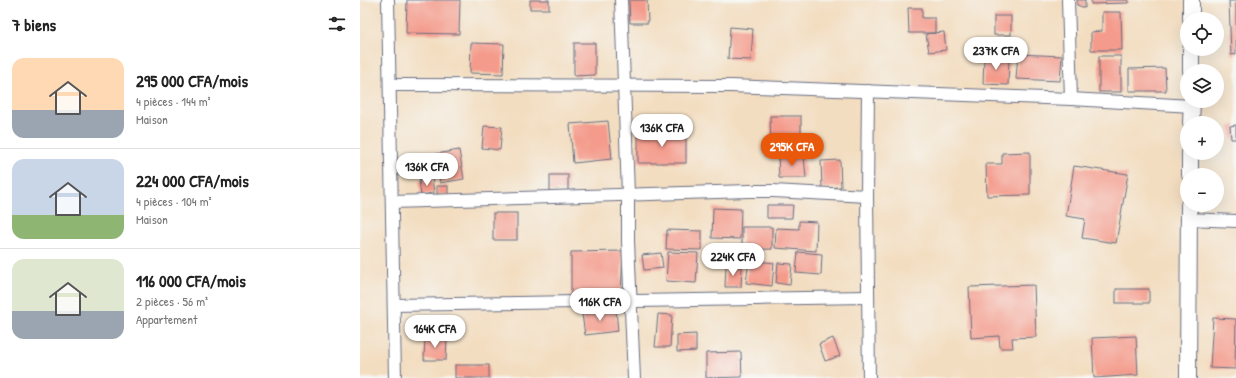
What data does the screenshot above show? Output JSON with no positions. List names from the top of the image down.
{
  "page": {
    "heading": "7 biens",
    "map_buttons": ["+", "−"],
    "price": [
      "237K CFA",
      "136K CFA",
      "295K CFA",
      "136K CFA",
      "224K CFA",
      "116K CFA",
      "164K CFA"
    ],
    "list": [
      {
        "name": "295 000 CFA/mois",
        "note": "4 pièces · 144 m² · Maison"
      },
      {
        "name": "224 000 CFA/mois",
        "note": "4 pièces · 104 m² · Maison"
      },
      {
        "name": "116 000 CFA/mois",
        "note": "2 pièces · 56 m² · Appartement"
      }
    ]
  }
}
